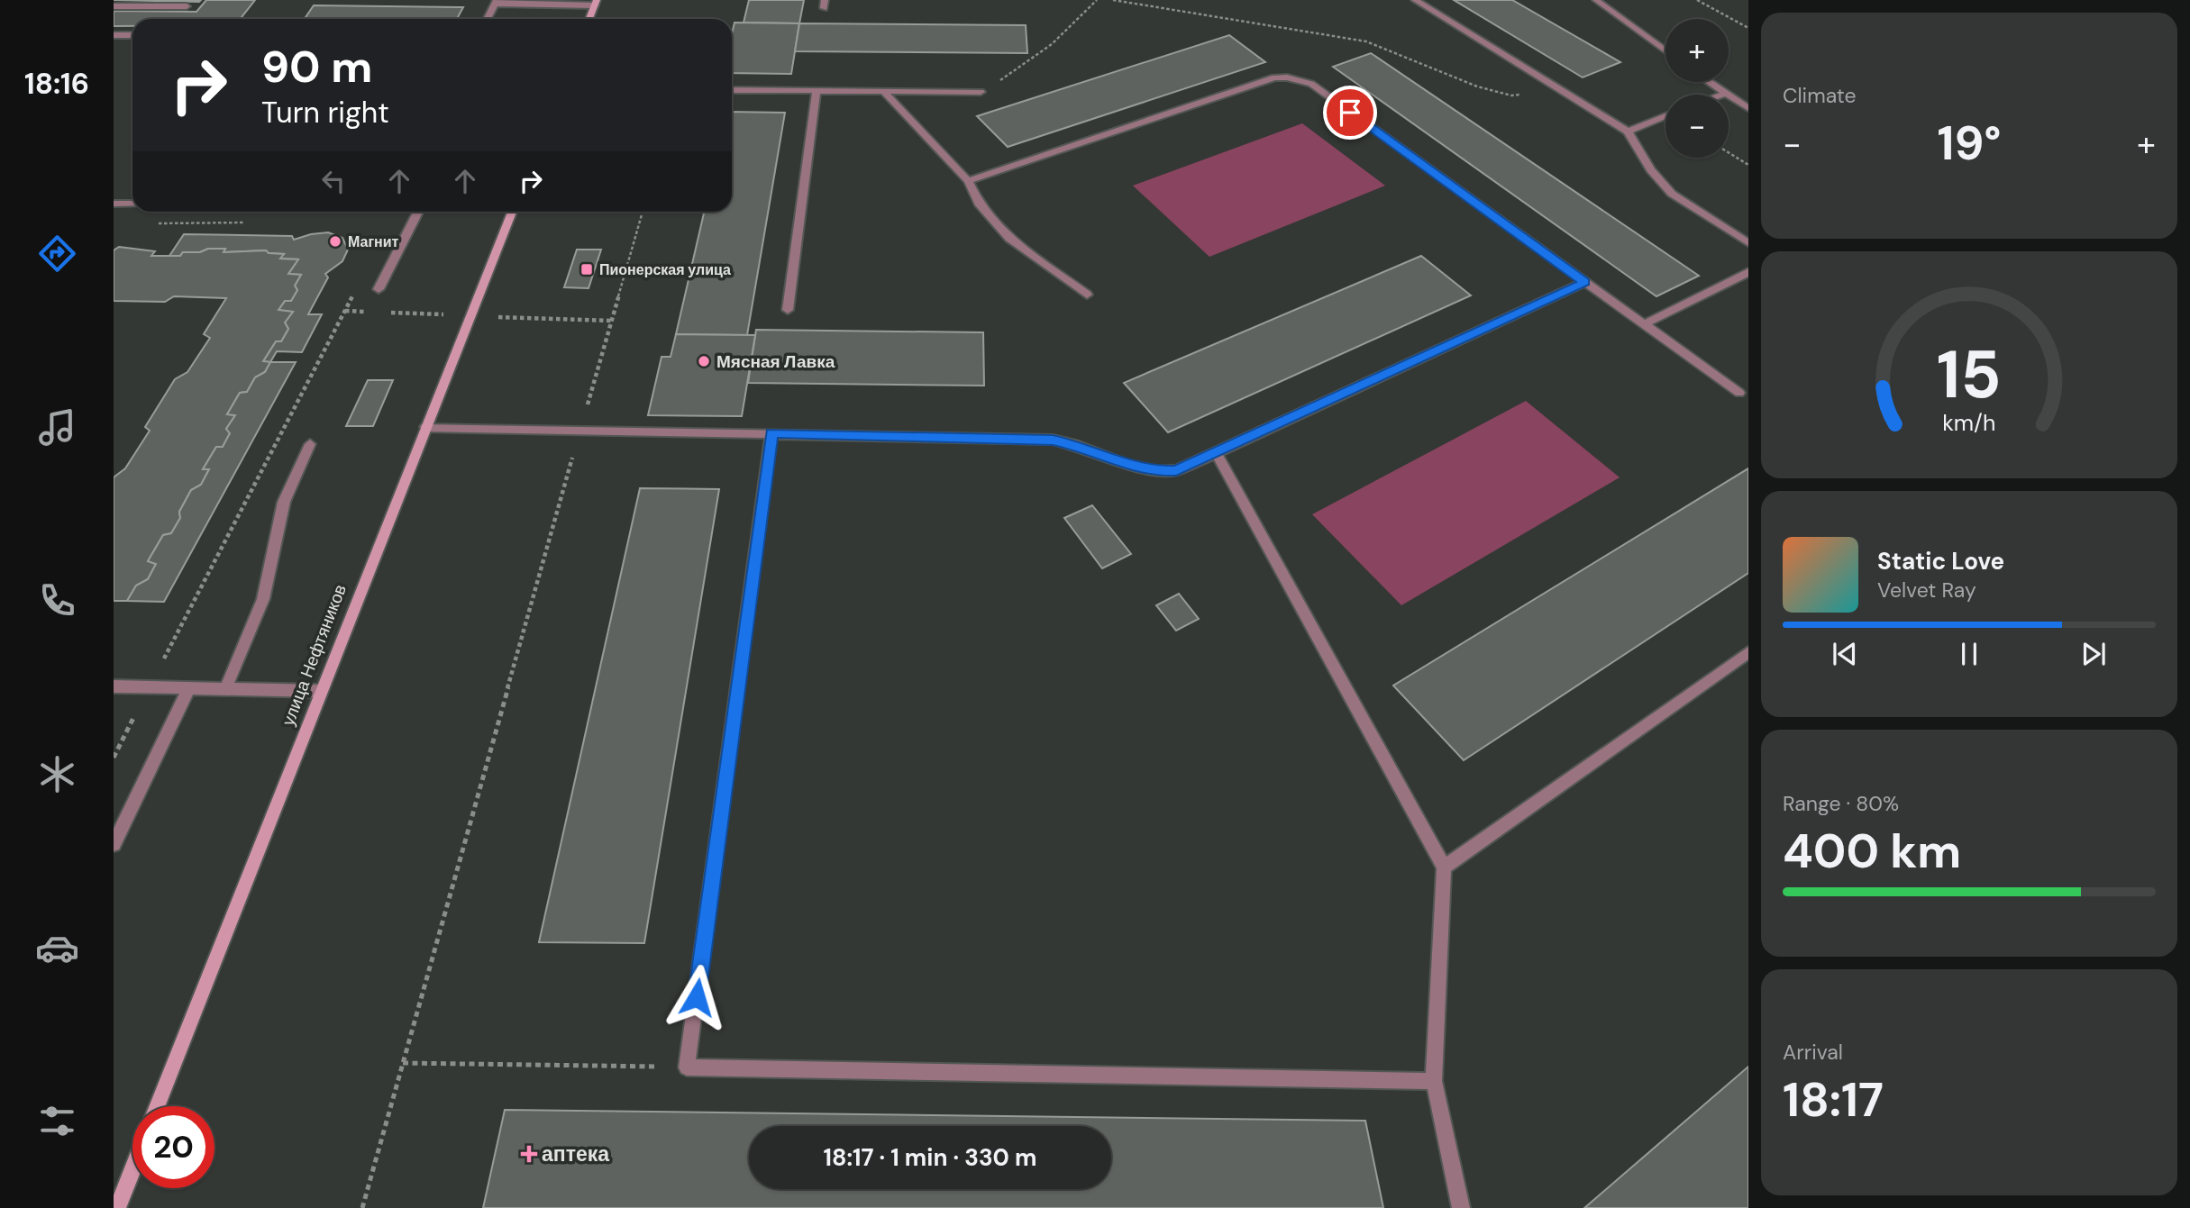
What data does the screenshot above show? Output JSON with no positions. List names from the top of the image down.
{
  "streets": {
    "main road": ["улица Нефтяников"]
  },
  "places": {
    "other": ["Магнит", "Мясная Лавка"],
    "transit": ["Пионерская улица"],
    "health": ["аптека"]
  },
  "page": {
    "tabs": "18:16",
    "tile": [
      "Climate",
      ["Range · 80%", "400 km"],
      ["Arrival", "18:17"]
    ],
    "map_buttons": ["+", "−"],
    "turn": ["90 m", "Turn right"],
    "heat": ["−", "19°", "+"],
    "song": ["Static Love", "Velvet Ray"],
    "limit": "20",
    "trip": "18:17 · 1 min · 330 m",
    "gauge": ["15", "km/h"]
  }
}
